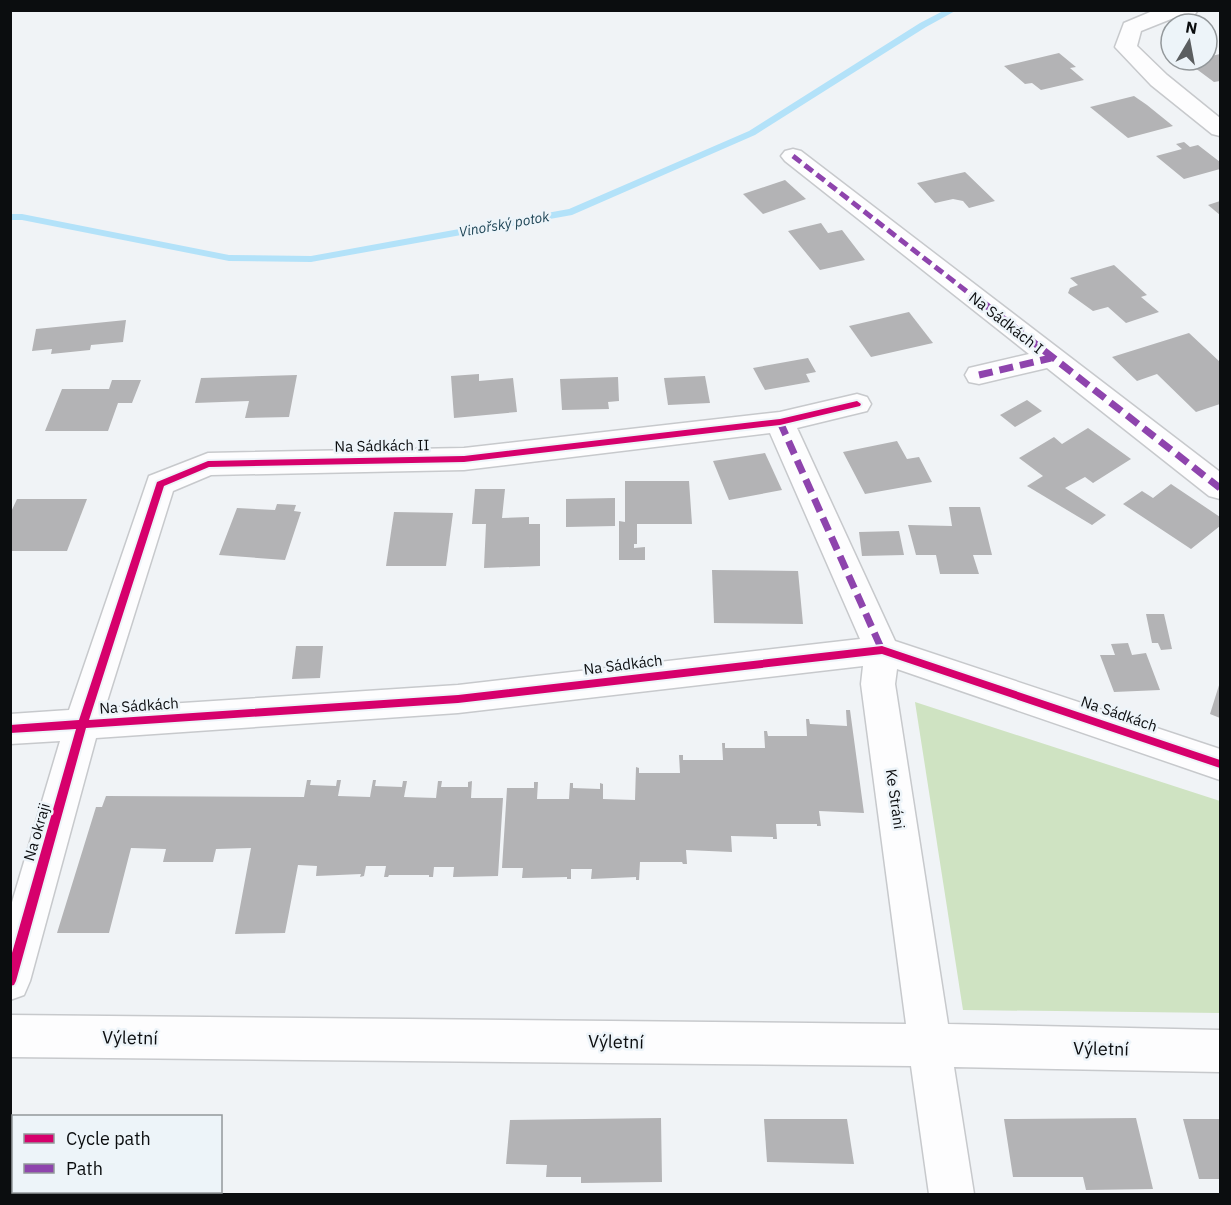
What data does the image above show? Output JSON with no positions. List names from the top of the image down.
{
  "streets": {
    "street": [
      "Na Sádkách I",
      "Na Sádkách II",
      "Na Sádkách",
      "Ke Stráni",
      "Na okraji",
      "Výletní"
    ]
  },
  "crossings": [
    ["Na Sádkách II", "Na Sádkách"],
    ["Na Sádkách II", "Na okraji"],
    ["Na Sádkách", "Ke Stráni"],
    ["Na Sádkách", "Na okraji"],
    ["Ke Stráni", "Výletní"]
  ],
  "water": ["Vinořský potok"],
  "legend": ["Cycle path", "Path"],
  "north": "top"
}
